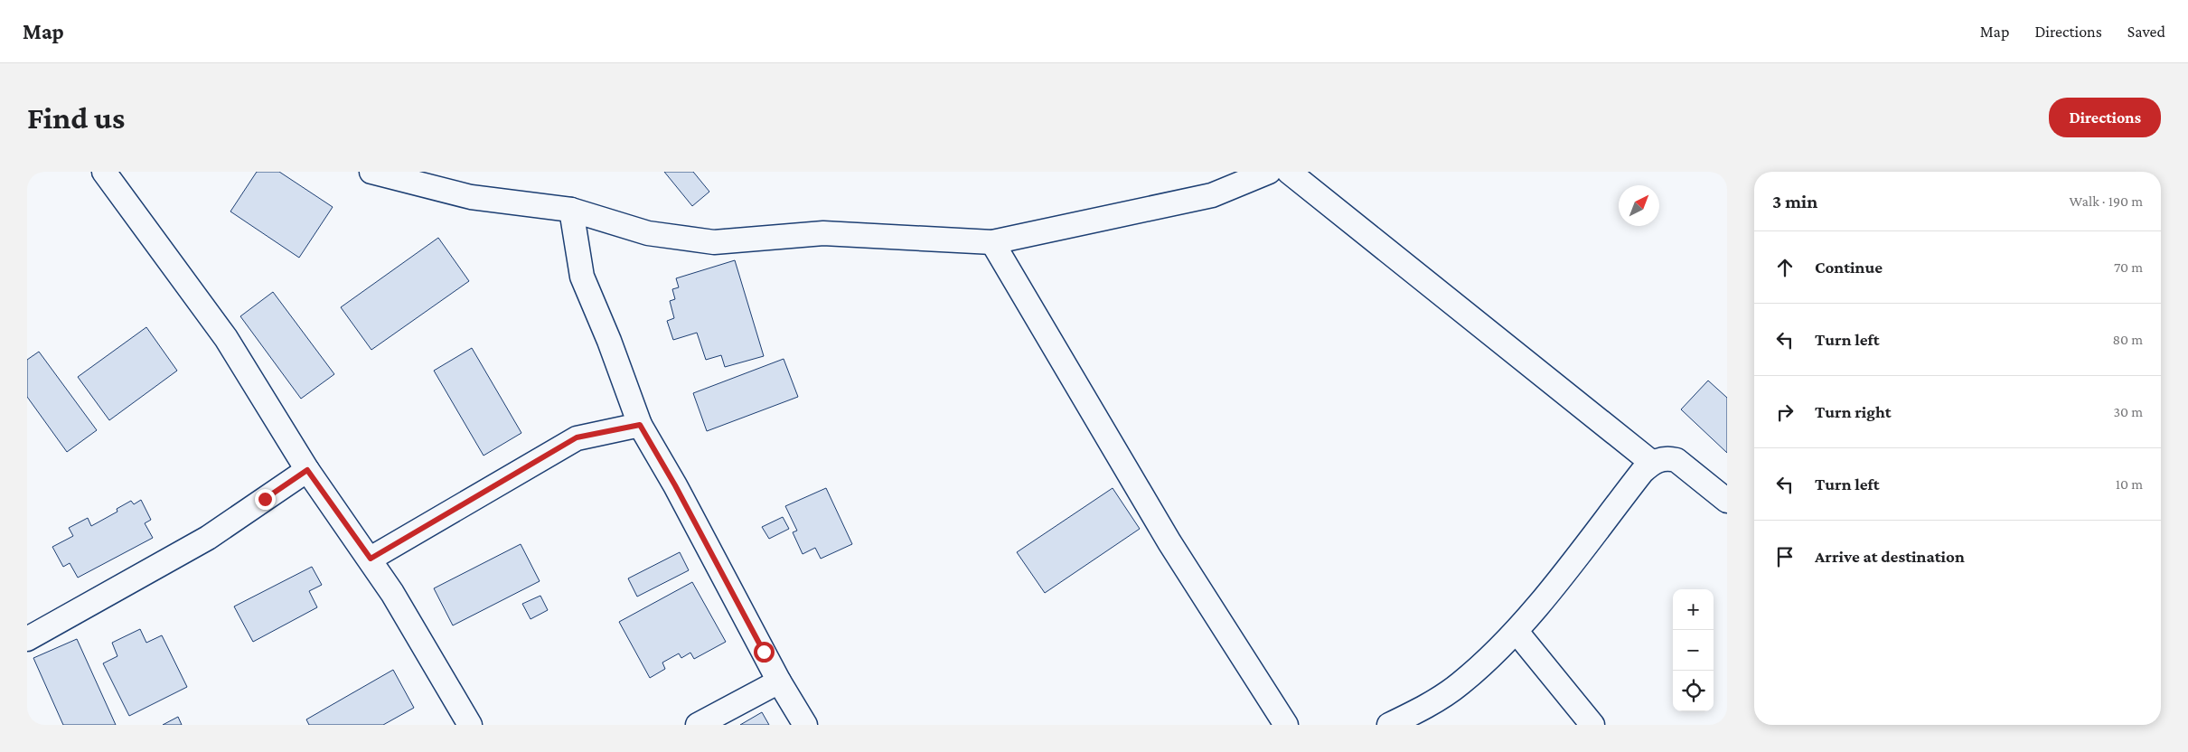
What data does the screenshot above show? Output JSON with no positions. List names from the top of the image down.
{
  "north": "top right",
  "page": {
    "header": "Map",
    "nav": ["Map", "Directions", "Saved"],
    "buttons": "Directions",
    "title": "Find us",
    "heading": ["3 min", "Walk · 190 m"],
    "list": [
      ["Continue", "70 m"],
      ["Turn left", "80 m"],
      ["Turn right", "30 m"],
      ["Turn left", "10 m"],
      "Arrive at destination"
    ],
    "map_buttons": ["+", "−"]
  }
}
